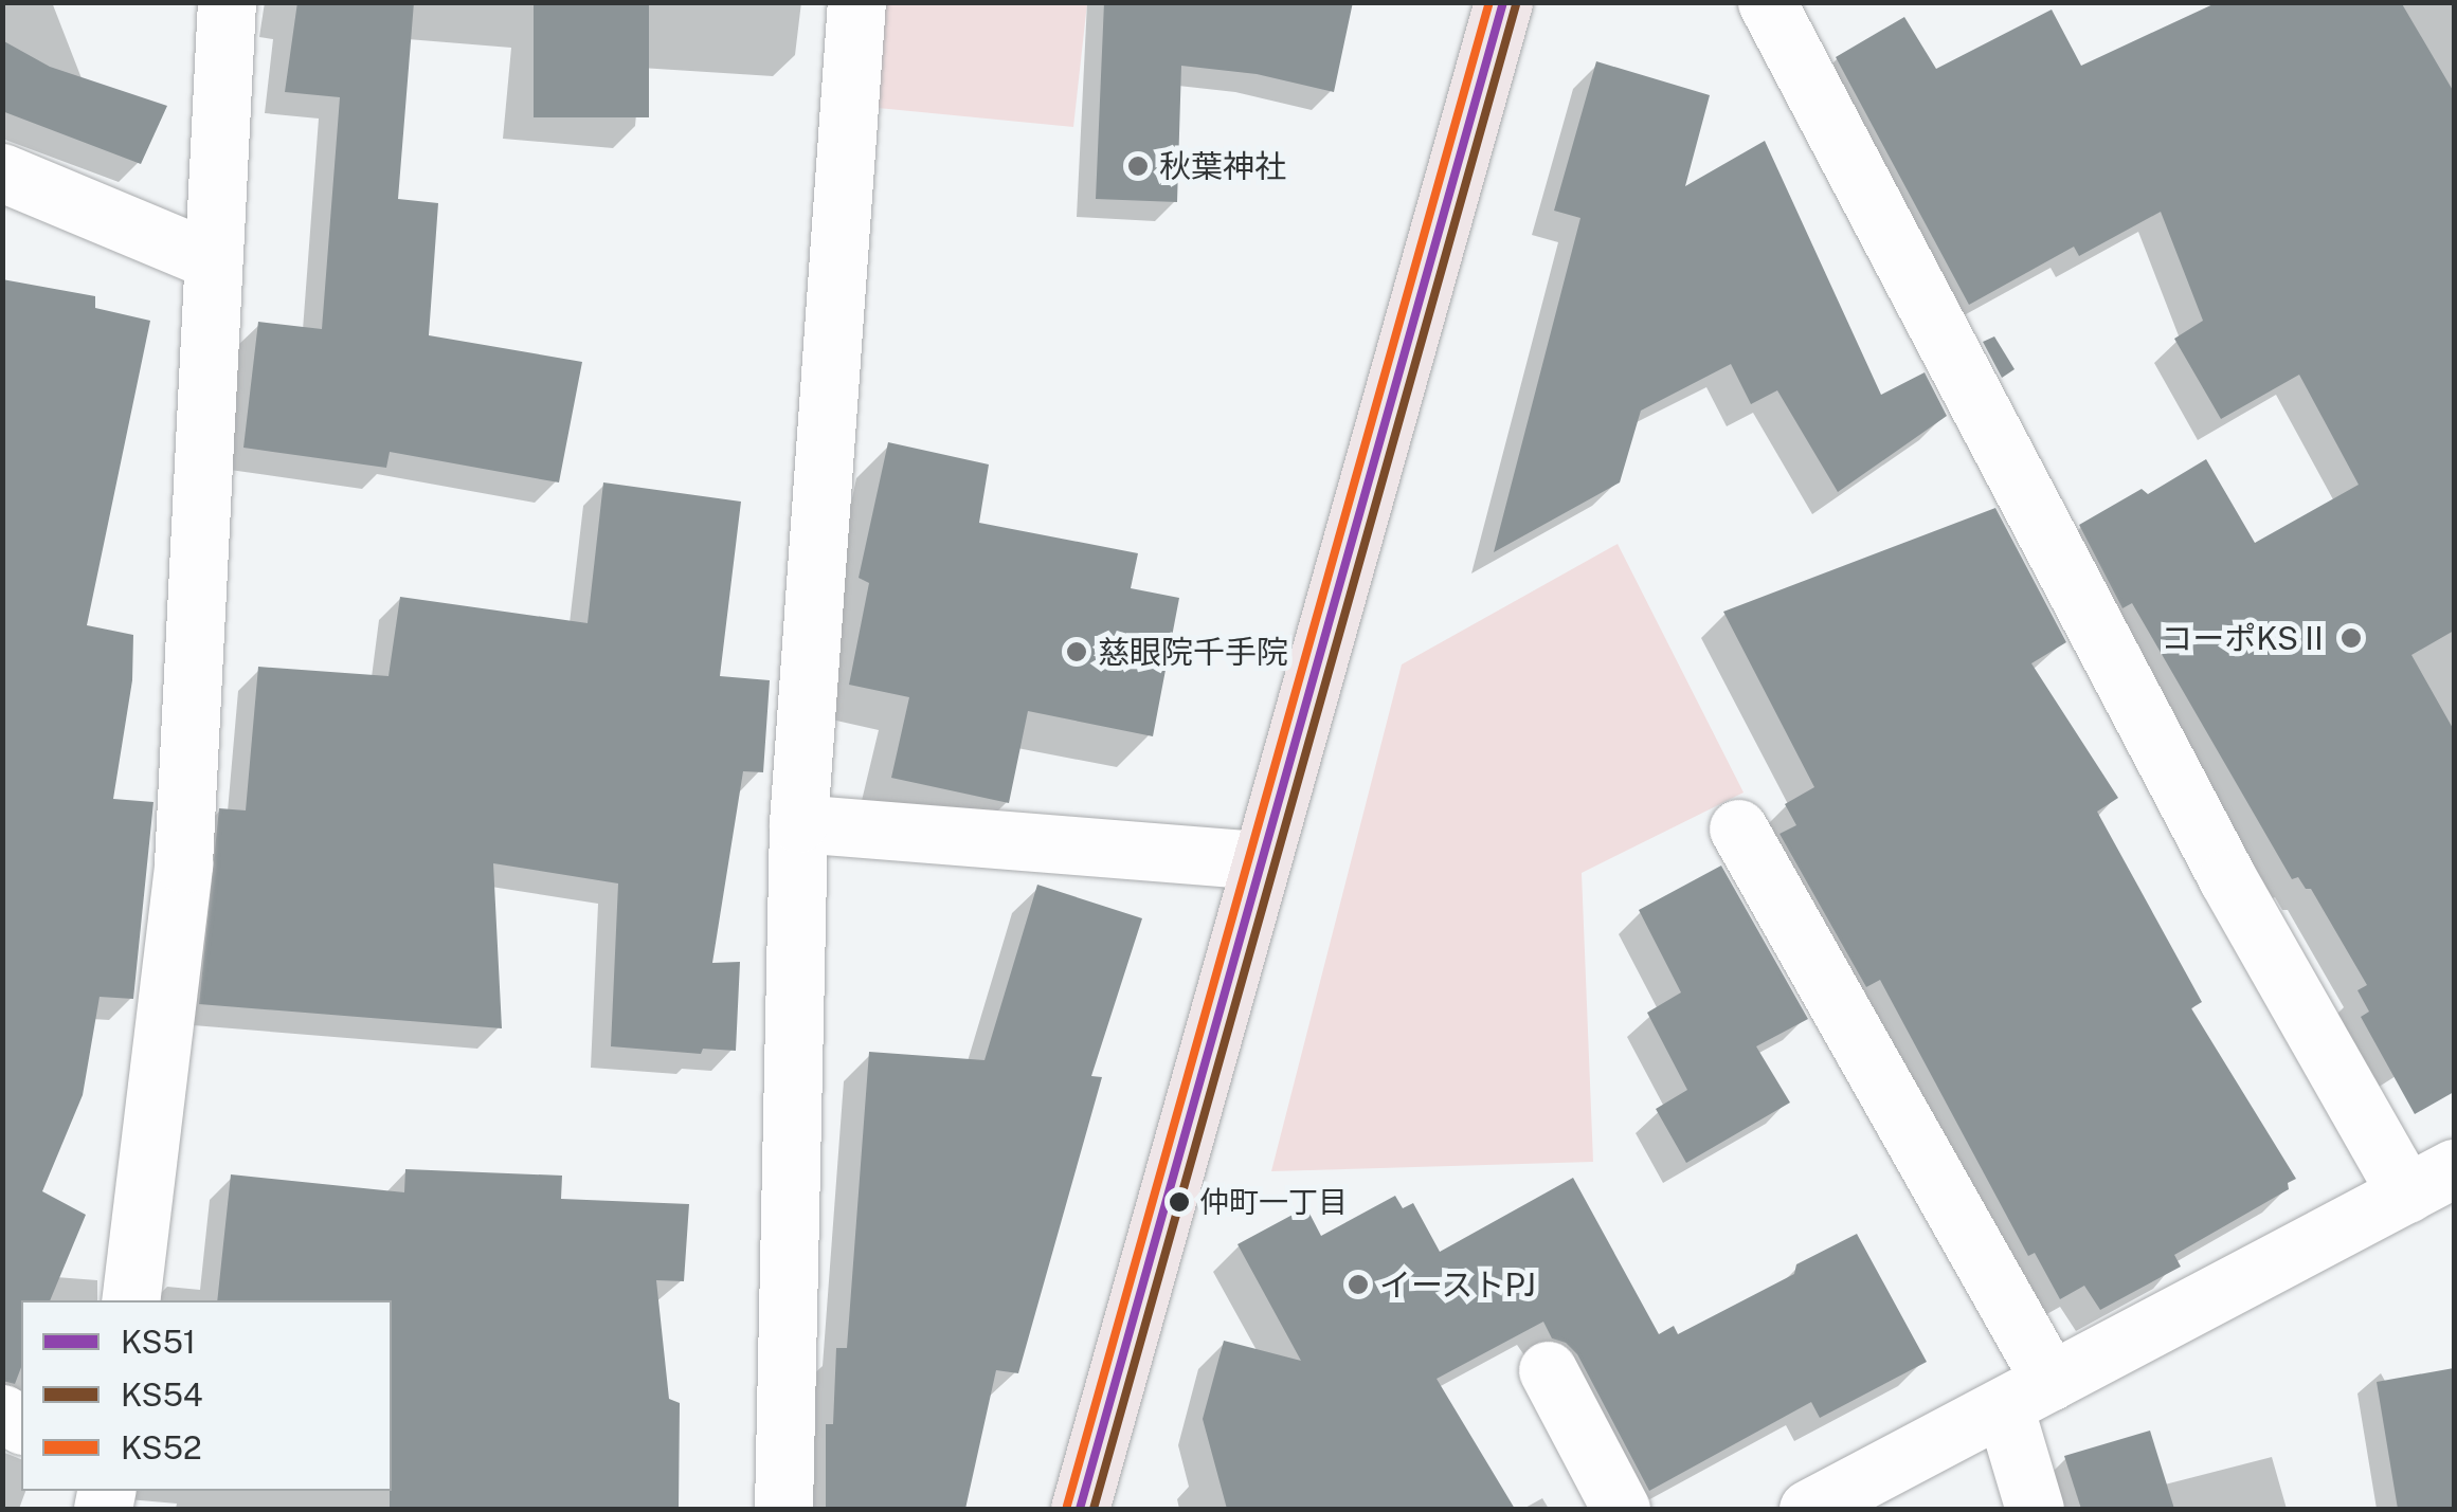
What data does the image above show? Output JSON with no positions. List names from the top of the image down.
{
  "places": [
    "秋葉神社",
    "コーポKSⅡ",
    "慈眼院千手院",
    "仲町一丁目",
    "イーストPJ"
  ],
  "lines": ["transit line KS51", "transit line KS52", "transit line KS54"],
  "legend": ["KS51", "KS54", "KS52"]
}
